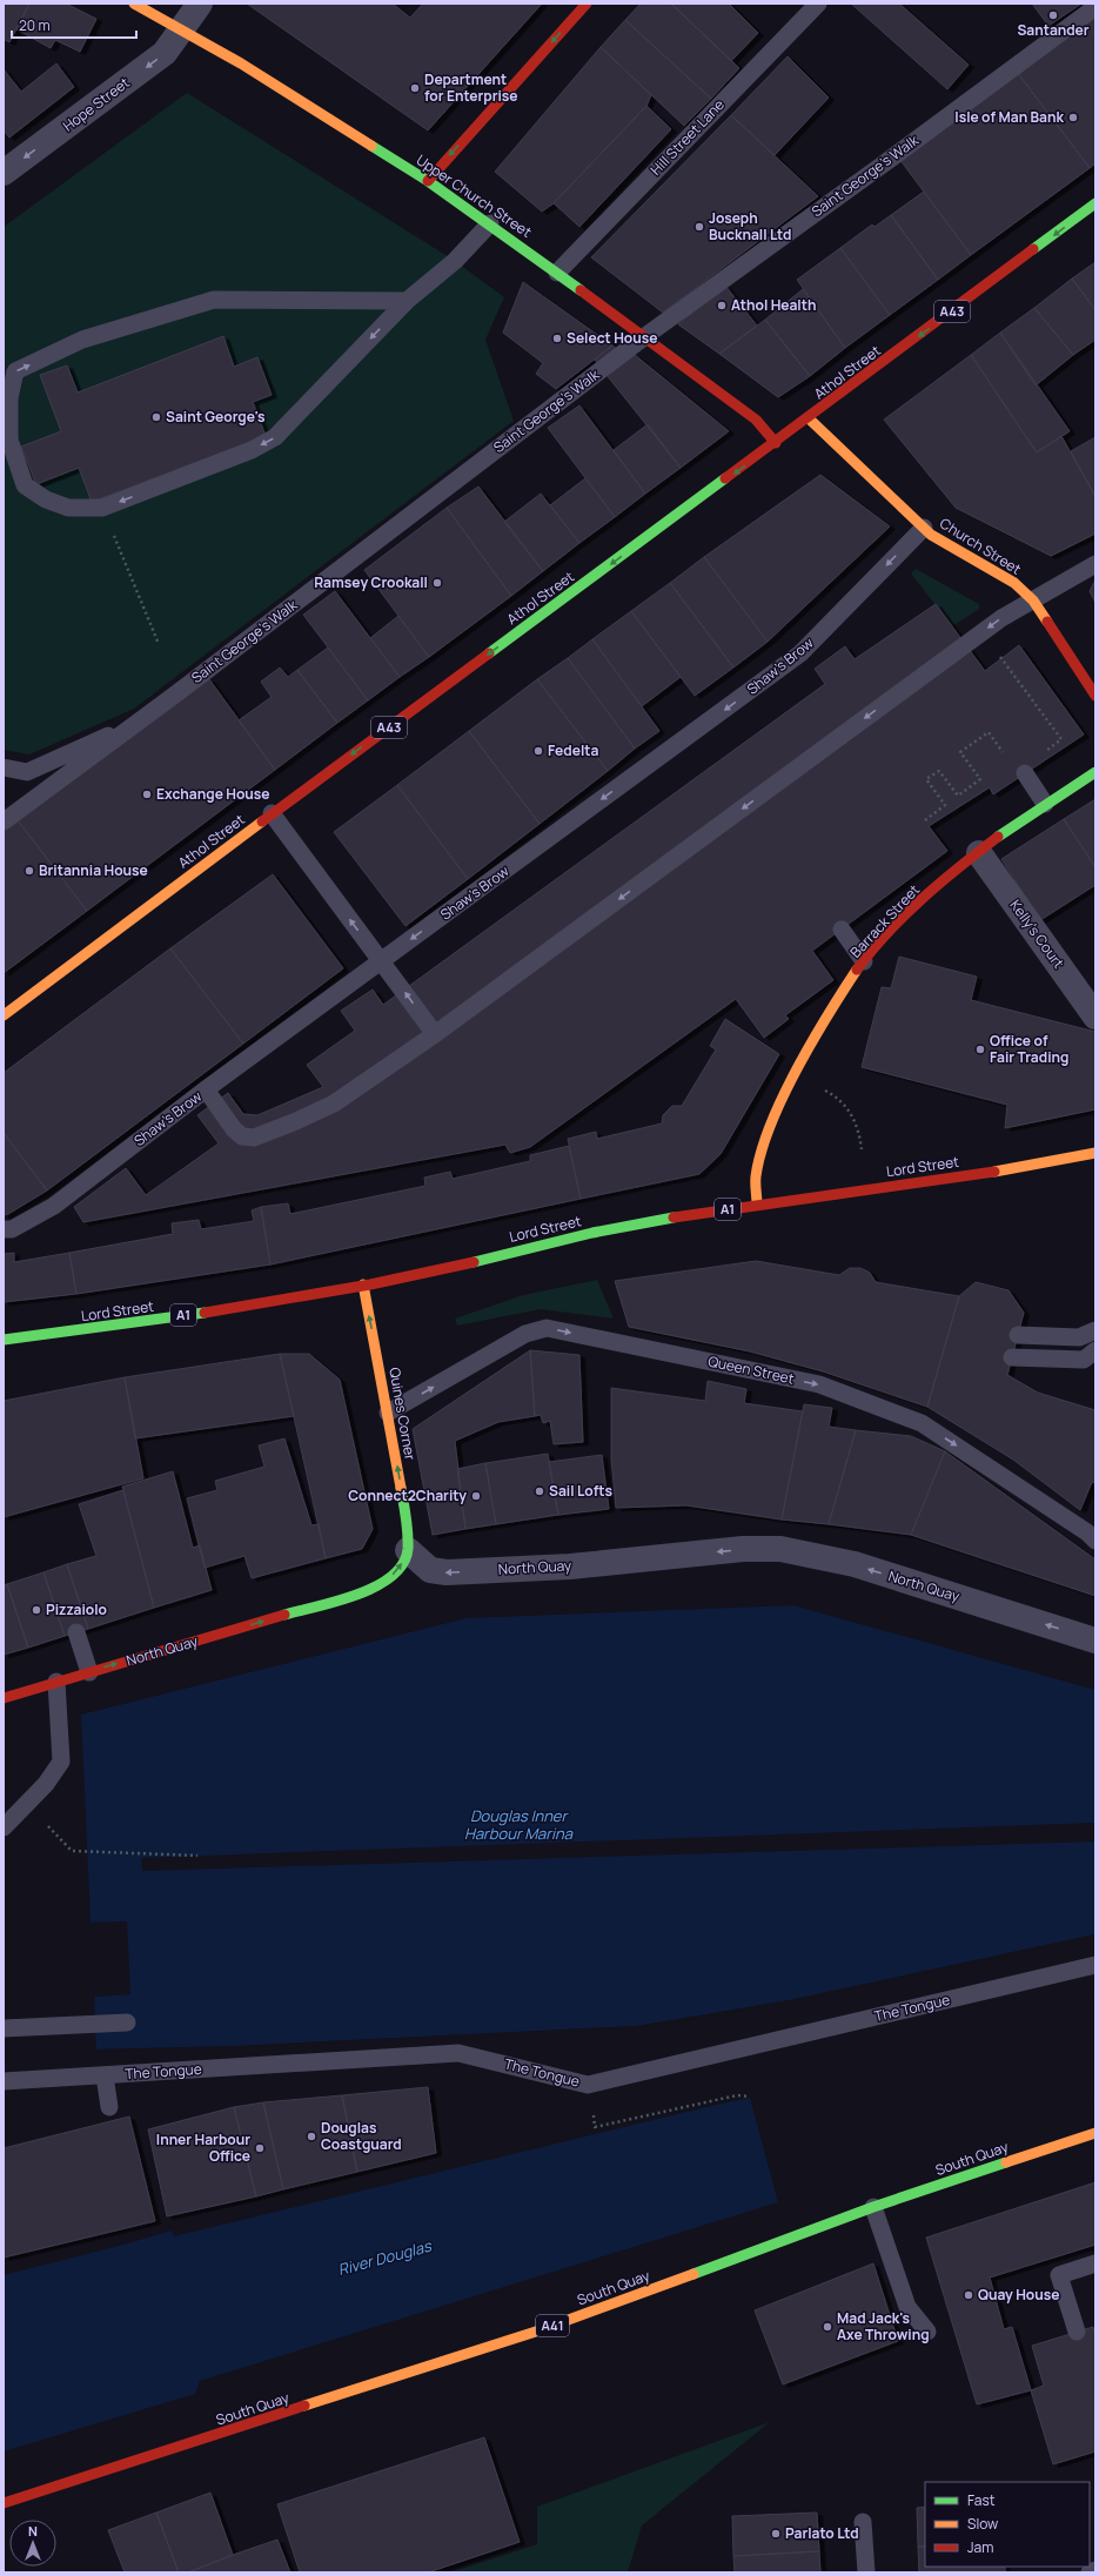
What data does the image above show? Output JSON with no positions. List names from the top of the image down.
{
  "streets": {
    "main road": [
      "Upper Church Street",
      "A43",
      "Athol Street",
      "Church Street",
      "Barrack Street",
      "Lord Street",
      "A1",
      "Quines Corner",
      "North Quay",
      "South Quay",
      "A41"
    ],
    "street": ["Hope Street", "Kelly's Court"],
    "lane": [
      "Hill Street Lane",
      "Saint George's Walk",
      "Shaw's Brow",
      "Queen Street",
      "The Tongue"
    ]
  },
  "crossings": [
    ["Hope Street", "Upper Church Street"],
    ["Hill Street Lane", "Upper Church Street"],
    ["Saint George's Walk", "Upper Church Street"],
    ["Upper Church Street", "Athol Street"],
    ["Athol Street", "Church Street"],
    ["Church Street", "Shaw's Brow"],
    ["Barrack Street", "Kelly's Court"],
    ["Barrack Street", "Lord Street"],
    ["Lord Street", "Quines Corner"],
    ["Queen Street", "Quines Corner"],
    ["Quines Corner", "North Quay"]
  ],
  "one_way": [
    "Hope Street",
    "Athol Street",
    "Queen Street",
    "Quines Corner"
  ],
  "water": ["Douglas Inner Harbour Marina", "River Douglas"],
  "places": [
    "Santander",
    "Department for Enterprise",
    "Isle of Man Bank",
    "Joseph Bucknall Ltd",
    "Athol Health",
    "Select House",
    "Saint George's",
    "Ramsey Crookall",
    "Fedelta",
    "Exchange House",
    "Britannia House",
    "Office of Fair Trading",
    "Sail Lofts",
    "Connect2Charity",
    "Pizzaiolo",
    "Douglas Coastguard",
    "Inner Harbour Office",
    "Quay House",
    "Mad Jack's Axe Throwing",
    "Parlato Ltd"
  ],
  "legend": ["Fast", "Slow", "Jam"],
  "scale_bar": "20 m",
  "north": "top"
}
